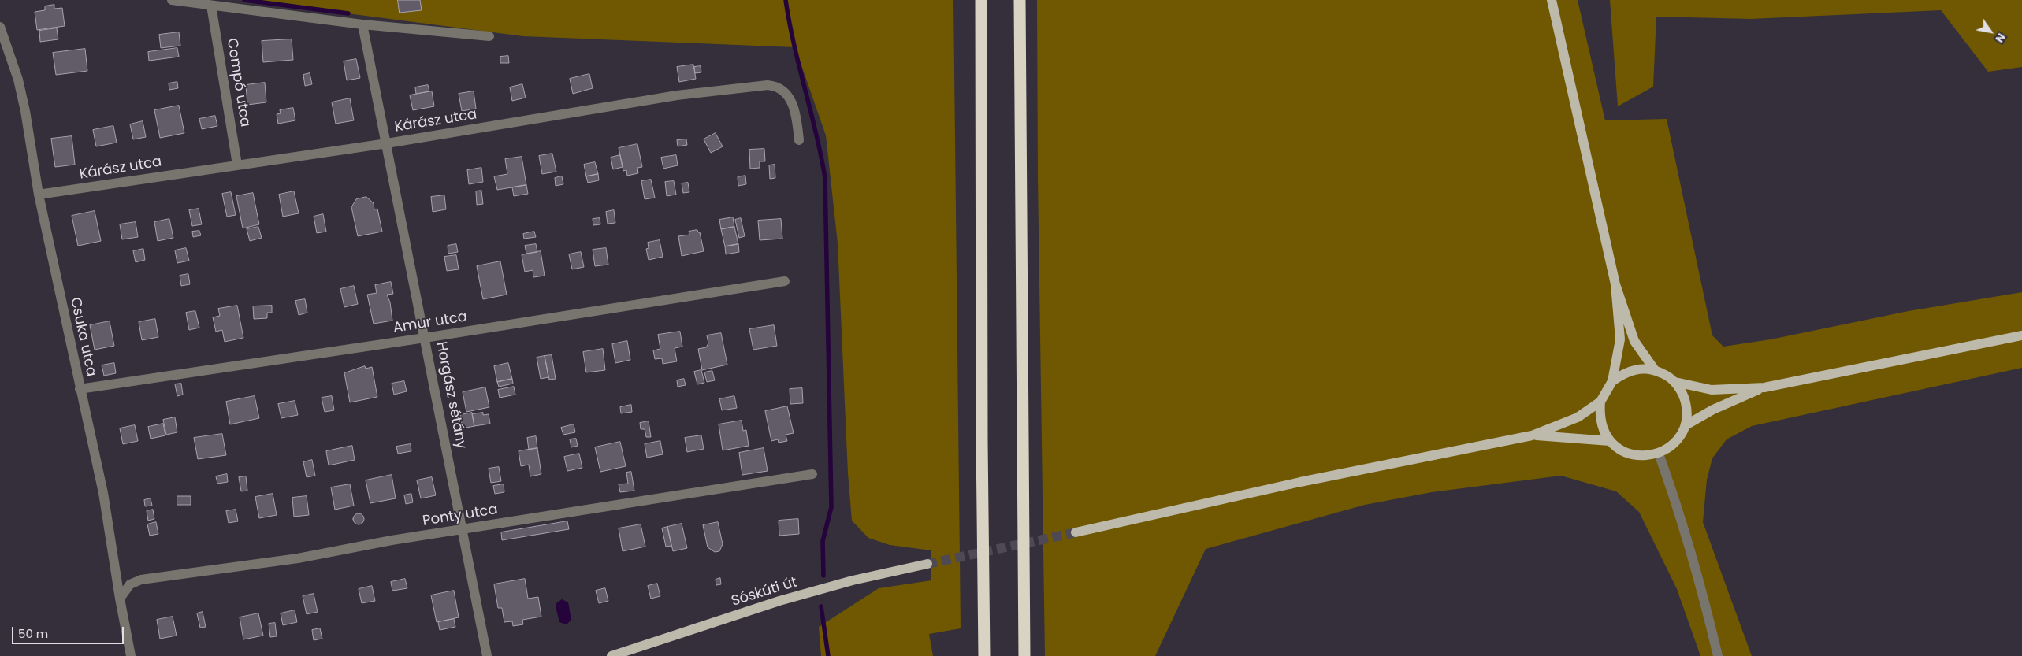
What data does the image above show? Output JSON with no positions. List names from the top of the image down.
{
  "streets": {
    "main road": ["Sóskúti út"],
    "street": [
      "Compó utca",
      "Kárász utca",
      "Amur utca",
      "Csuka utca",
      "Horgász sétány",
      "Ponty utca"
    ]
  },
  "crossings": [
    ["Compó utca", "Kárász utca"],
    ["Kárász utca", "Csuka utca"],
    ["Kárász utca", "Horgász sétány"],
    ["Amur utca", "Csuka utca"],
    ["Amur utca", "Horgász sétány"],
    ["Csuka utca", "Ponty utca"],
    ["Horgász sétány", "Ponty utca"]
  ],
  "scale_bar": "50 m",
  "north": "bottom right"
}
